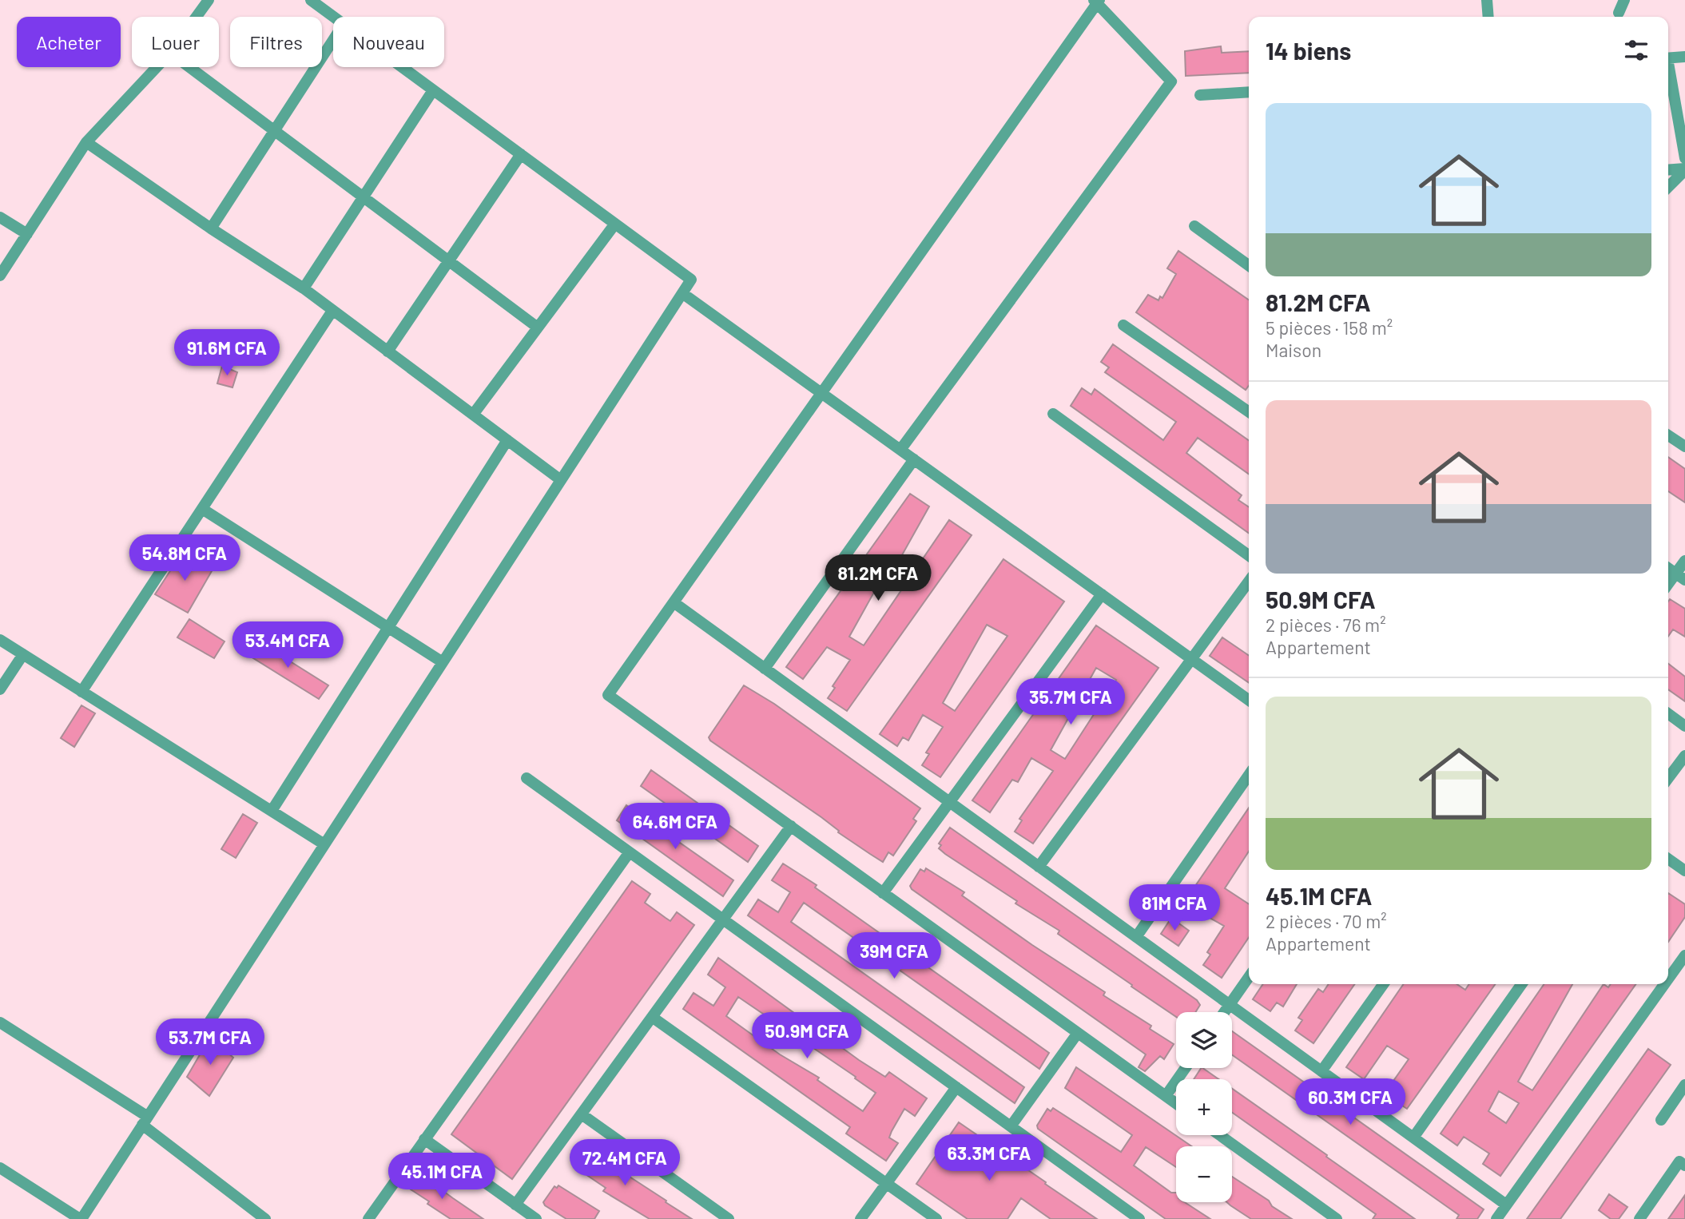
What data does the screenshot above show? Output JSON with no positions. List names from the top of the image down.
{
  "page": {
    "chip": [
      "Acheter",
      "Louer",
      "Filtres",
      "Nouveau"
    ],
    "heading": "14 biens",
    "list": [
      {
        "name": "81.2M CFA",
        "note": "5 pièces · 158 m² · Maison"
      },
      {
        "name": "50.9M CFA",
        "note": "2 pièces · 76 m² · Appartement"
      },
      {
        "name": "45.1M CFA",
        "note": "2 pièces · 70 m² · Appartement"
      }
    ],
    "price": [
      "91.6M CFA",
      "54.8M CFA",
      "81.2M CFA",
      "53.4M CFA",
      "35.7M CFA",
      "64.6M CFA",
      "81M CFA",
      "39M CFA",
      "50.9M CFA",
      "53.7M CFA",
      "60.3M CFA",
      "63.3M CFA",
      "72.4M CFA",
      "45.1M CFA"
    ],
    "map_buttons": ["+", "−"]
  }
}
